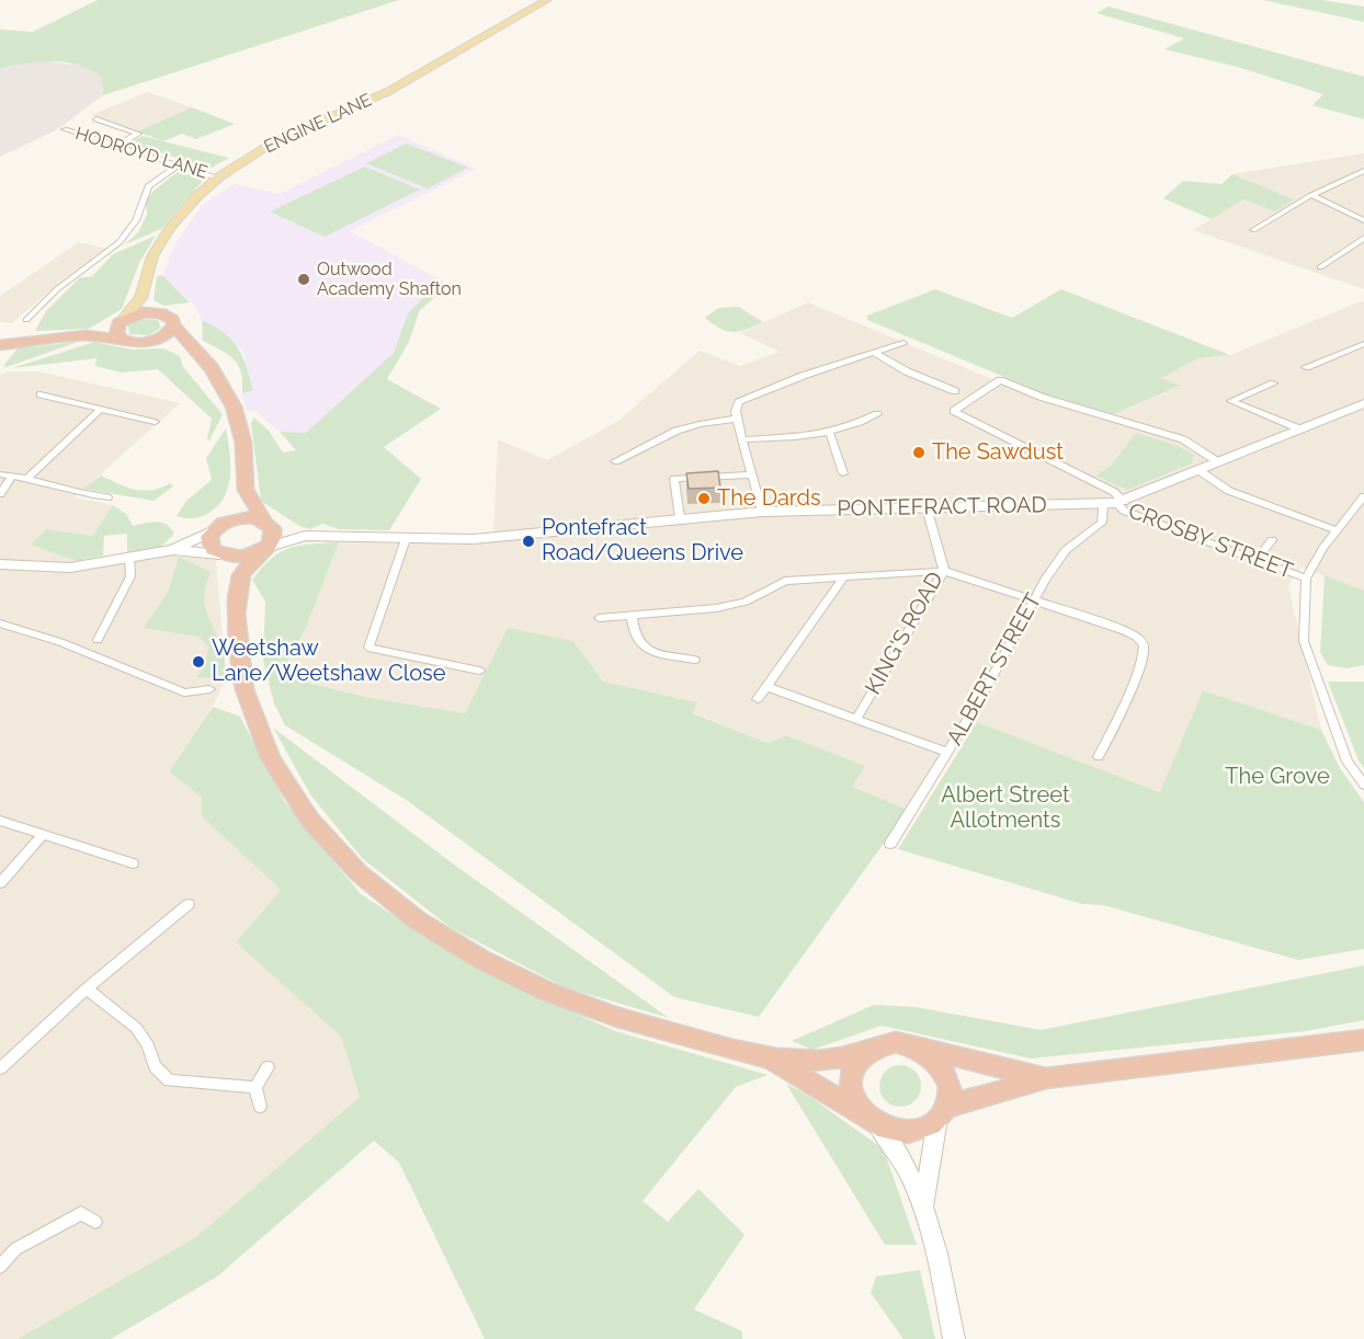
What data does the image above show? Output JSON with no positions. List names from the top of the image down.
{
  "streets": {
    "main road": ["ENGINE LANE"],
    "street": [
      "HODROYD LANE",
      "PONTEFRACT ROAD",
      "CROSBY STREET",
      "KING'S ROAD",
      "ALBERT STREET"
    ]
  },
  "crossings": [
    ["ENGINE LANE", "HODROYD LANE"],
    ["PONTEFRACT ROAD", "CROSBY STREET"],
    ["PONTEFRACT ROAD", "KING'S ROAD"],
    ["PONTEFRACT ROAD", "ALBERT STREET"],
    ["CROSBY STREET", "ALBERT STREET"]
  ],
  "parks": ["The Grove", "Albert Street Allotments"],
  "places": [
    "Outwood Academy Shafton",
    "The Sawdust",
    "The Dards",
    "Pontefract Road/Queens Drive",
    "Weetshaw Lane/Weetshaw Close"
  ]
}
